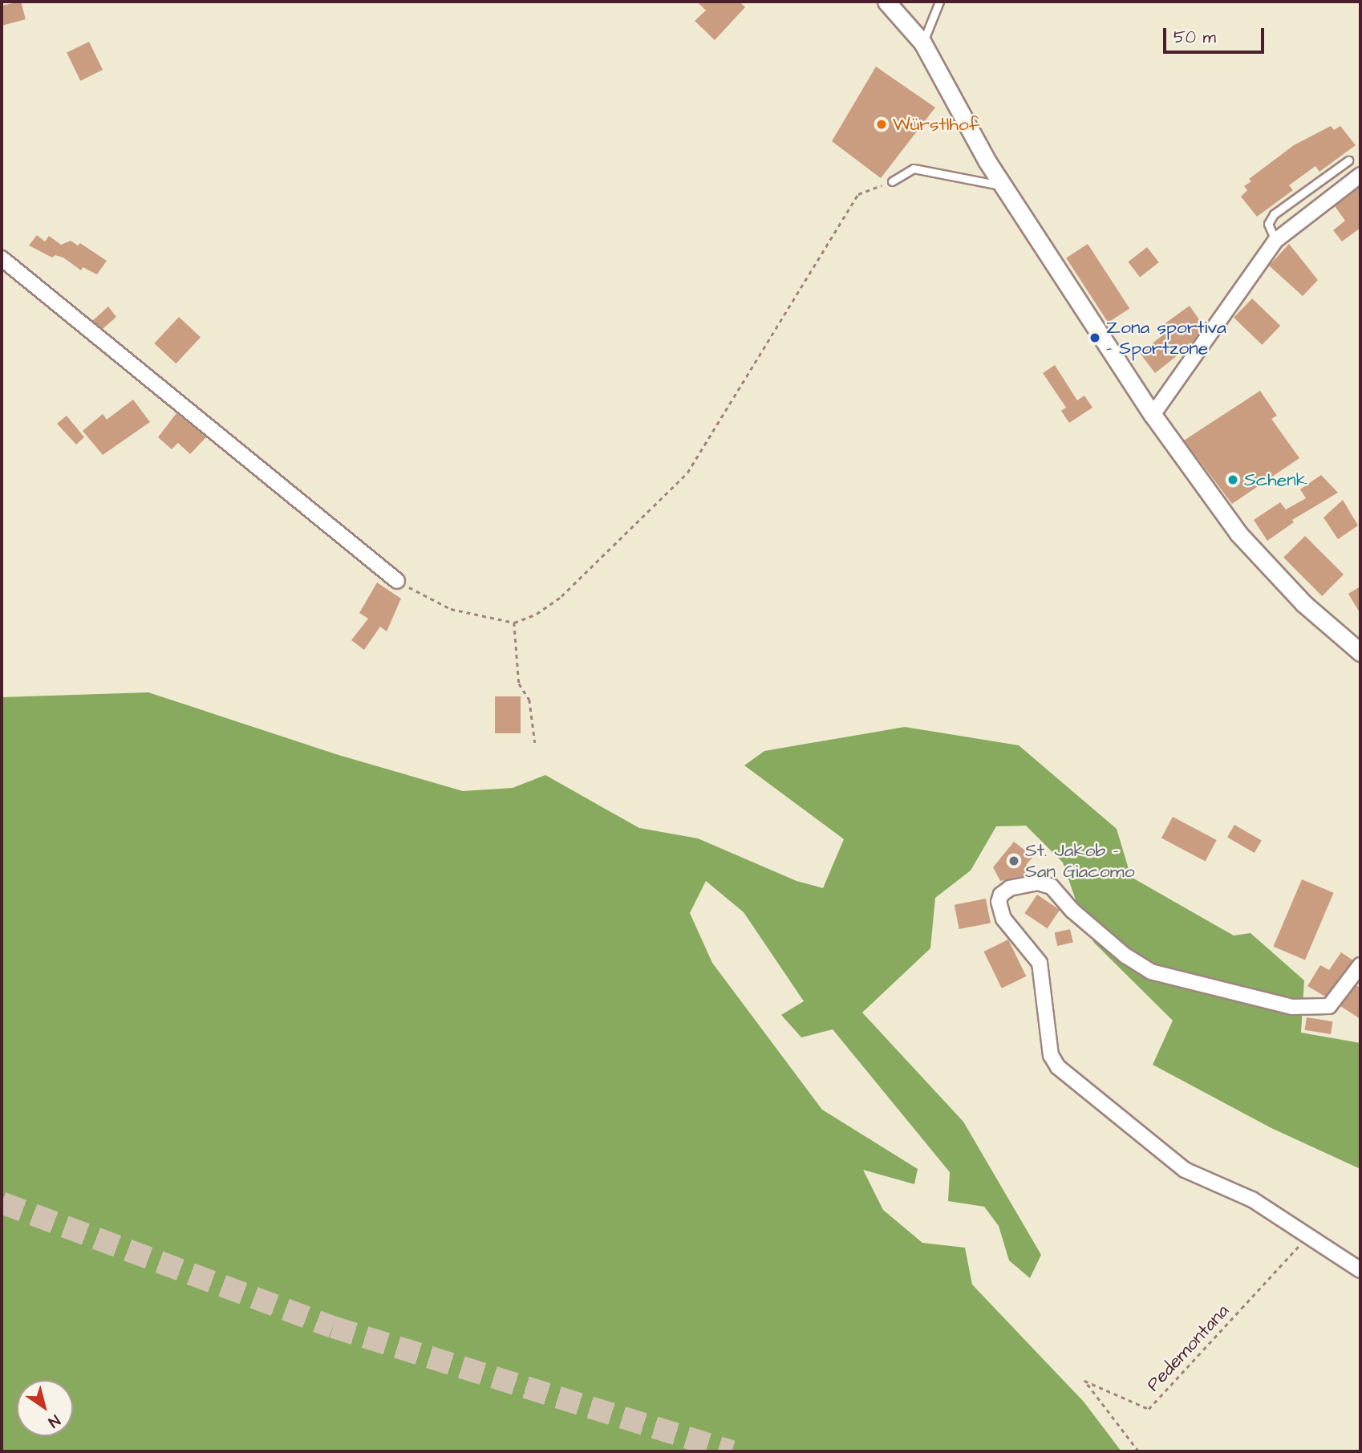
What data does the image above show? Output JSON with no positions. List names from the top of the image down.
{
  "streets": {
    "path": ["Pedemontana"]
  },
  "places": [
    "Würstlhof",
    "Zona sportiva - Sportzone",
    "Schenk",
    "St. Jakob - San Giacomo"
  ],
  "scale_bar": "50 m",
  "north": "bottom right"
}
